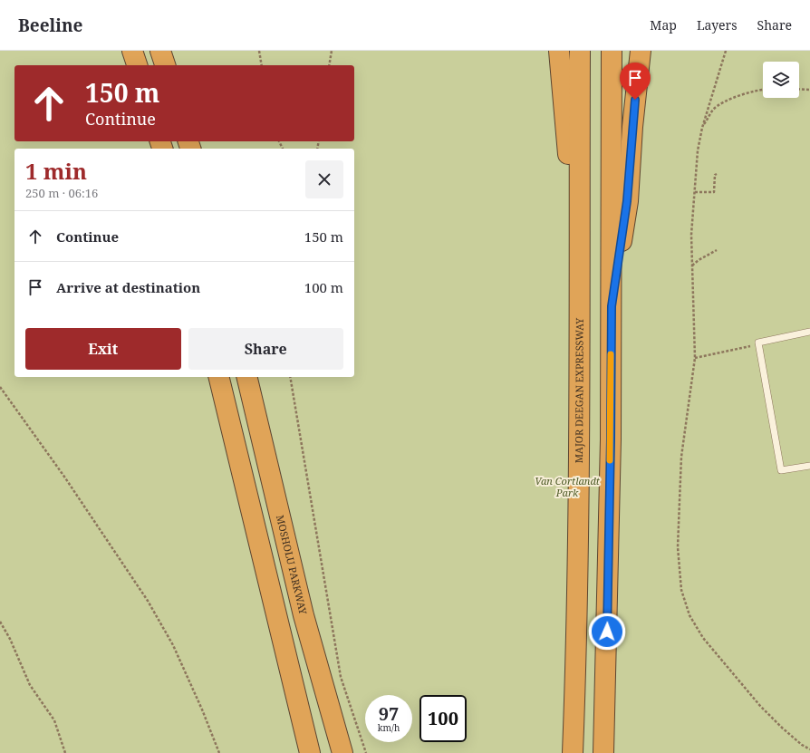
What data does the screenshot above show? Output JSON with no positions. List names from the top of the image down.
{
  "streets": {
    "highway": ["MAJOR DEEGAN EXPRESSWAY", "MOSHOLU PARKWAY"]
  },
  "parks": ["Van Cortlandt Park"],
  "page": {
    "header": "Beeline",
    "nav": ["Map", "Layers", "Share"],
    "turn": ["150 m", "Continue"],
    "heading": ["1 min", "250 m · 06:16"],
    "list": [
      {
        "name": "Continue",
        "value": "150 m"
      },
      {
        "name": "Arrive at destination",
        "value": "100 m"
      }
    ],
    "buttons": ["Exit", "Share"],
    "speed": "97 km/h",
    "limit": "100"
  }
}
